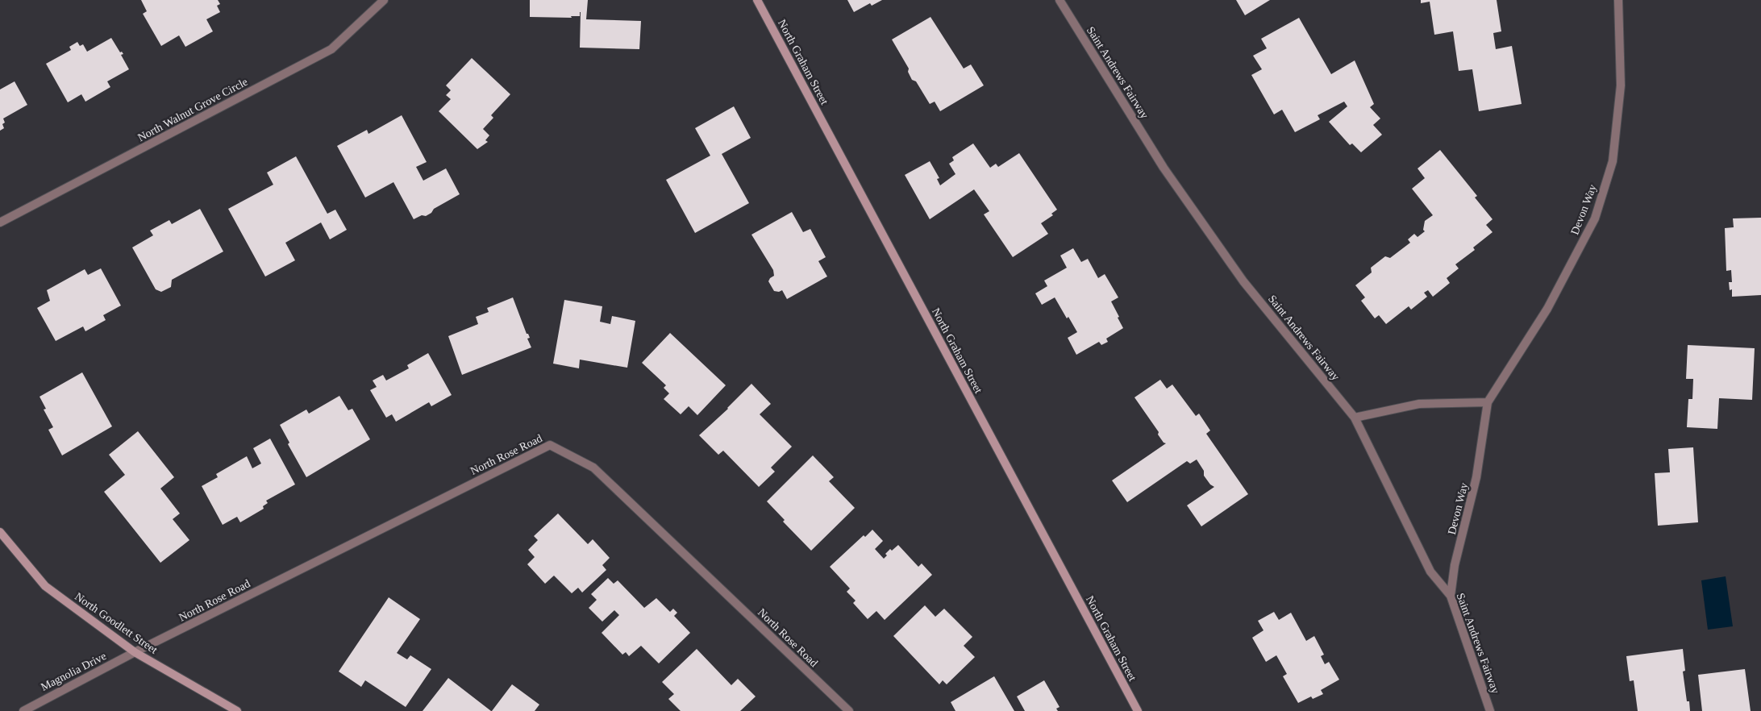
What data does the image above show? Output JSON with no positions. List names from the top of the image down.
{
  "streets": {
    "street": [
      "North Graham Street",
      "Saint Andrews Fairway",
      "North Walnut Grove Circle",
      "Devon Way",
      "North Rose Road",
      "North Goodlett Street",
      "Magnolia Drive"
    ]
  },
  "crossings": [
    ["Saint Andrews Fairway", "Devon Way"],
    ["North Rose Road", "North Goodlett Street"],
    ["North Rose Road", "Magnolia Drive"],
    ["North Goodlett Street", "Magnolia Drive"]
  ]
}
